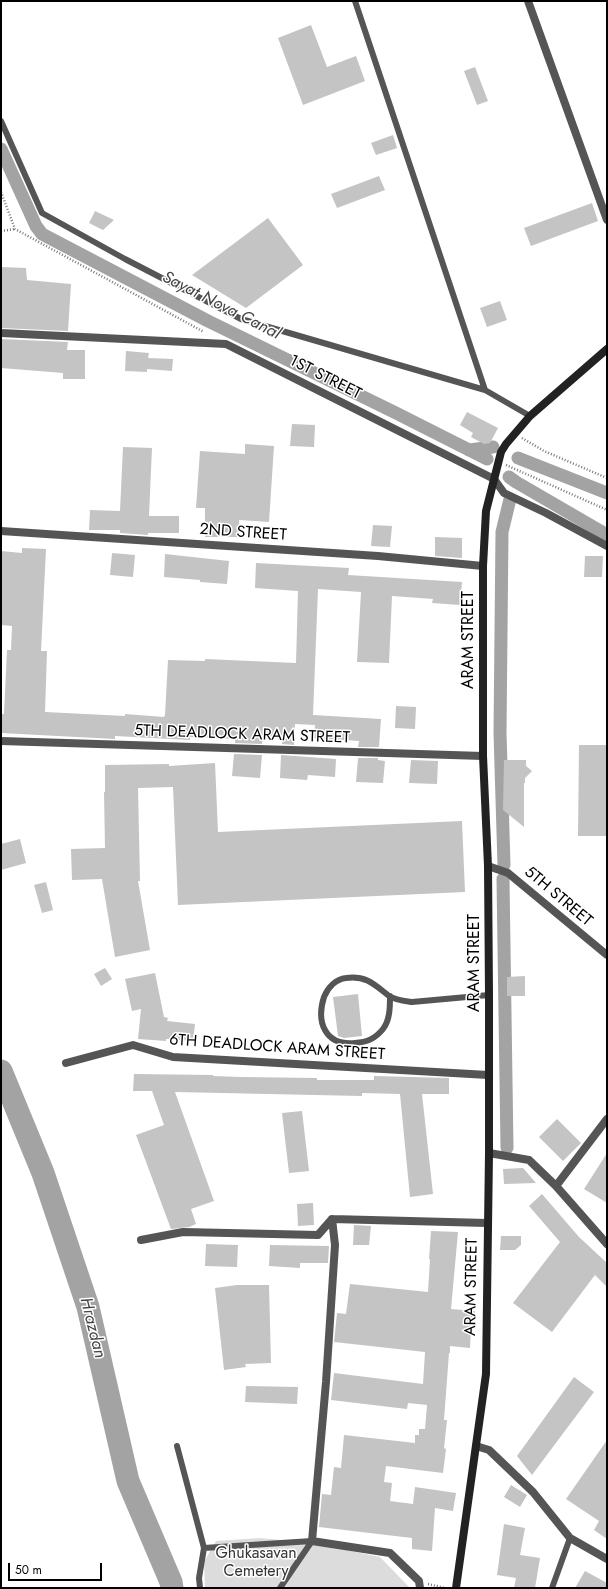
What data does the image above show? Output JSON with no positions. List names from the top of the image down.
{
  "streets": {
    "main road": ["ARAM STREET"],
    "street": [
      "1ST STREET",
      "2ND STREET",
      "5TH DEADLOCK ARAM STREET",
      "5TH STREET",
      "6TH DEADLOCK ARAM STREET"
    ]
  },
  "crossings": [
    ["1ST STREET", "ARAM STREET"],
    ["2ND STREET", "ARAM STREET"],
    ["ARAM STREET", "5TH DEADLOCK ARAM STREET"],
    ["ARAM STREET", "5TH STREET"],
    ["ARAM STREET", "6TH DEADLOCK ARAM STREET"]
  ],
  "water": ["Sayat Nova Canal", "Hrazdan"],
  "parks": ["Ghukasavan Cemetery"],
  "scale_bar": "50 m"
}
